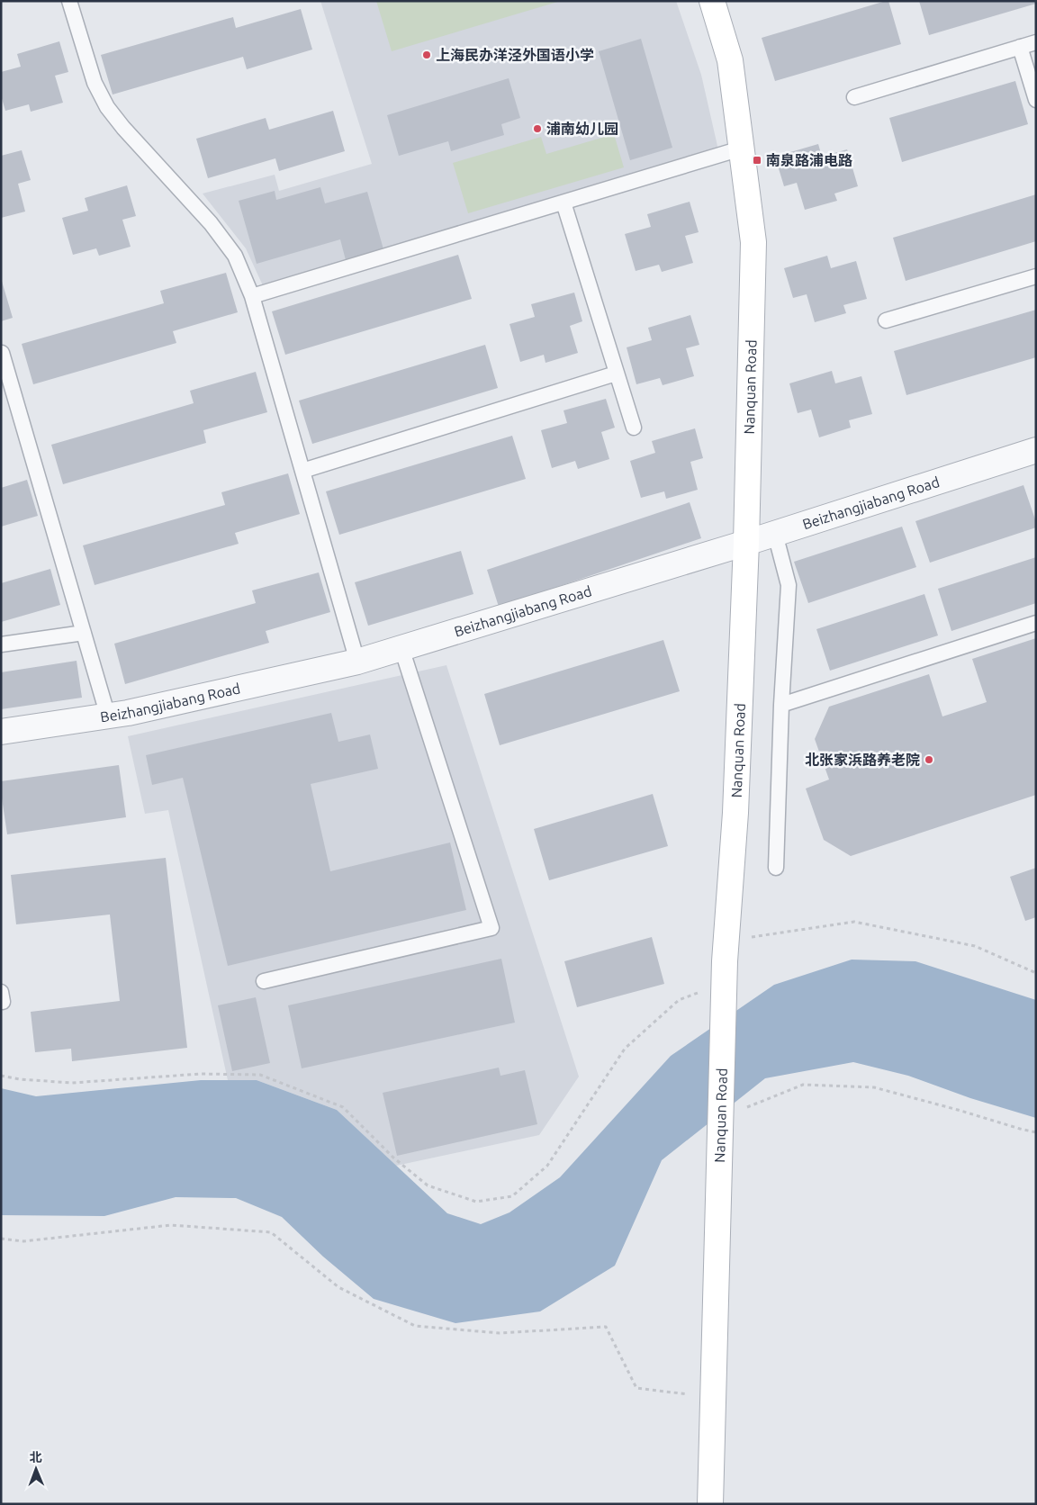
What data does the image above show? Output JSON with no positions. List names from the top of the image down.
{
  "streets": {
    "street": ["Nanquan Road", "Beizhangjiabang Road"]
  },
  "crossings": [
    ["Nanquan Road", "Beizhangjiabang Road"]
  ],
  "places": {
    "other": ["上海民办洋泾外国语小学", "浦南幼儿园", "北张家浜路养老院"],
    "transit": ["南泉路浦电路"]
  },
  "north": "top"
}
